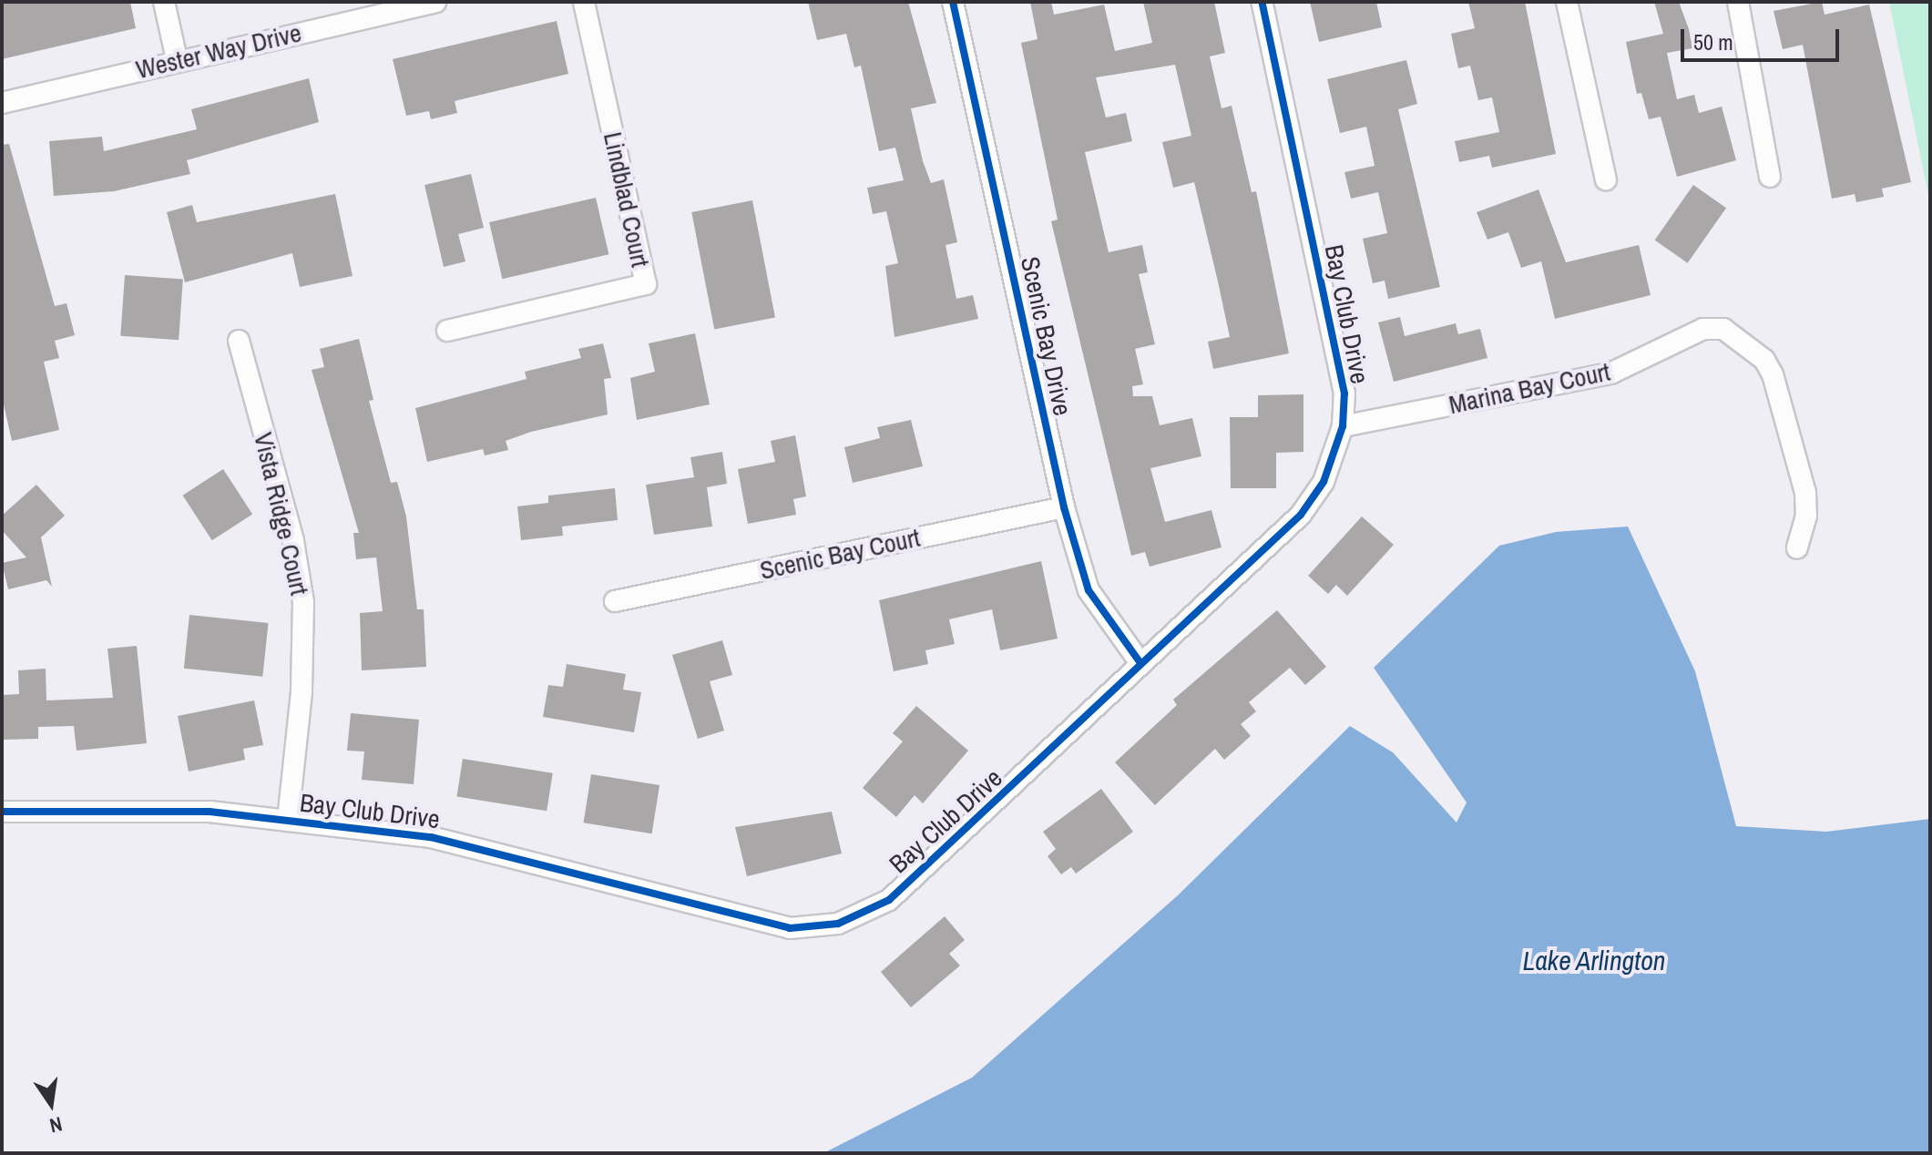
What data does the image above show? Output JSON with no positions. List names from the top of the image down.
{
  "streets": {
    "street": [
      "Wester Way Drive",
      "Lindblad Court",
      "Bay Club Drive",
      "Scenic Bay Drive",
      "Marina Bay Court",
      "Vista Ridge Court",
      "Scenic Bay Court"
    ]
  },
  "crossings": [
    ["Bay Club Drive", "Scenic Bay Drive"],
    ["Bay Club Drive", "Marina Bay Court"],
    ["Bay Club Drive", "Vista Ridge Court"],
    ["Scenic Bay Drive", "Scenic Bay Court"]
  ],
  "water": ["Lake Arlington"],
  "scale_bar": "50 m",
  "north": "bottom"
}
